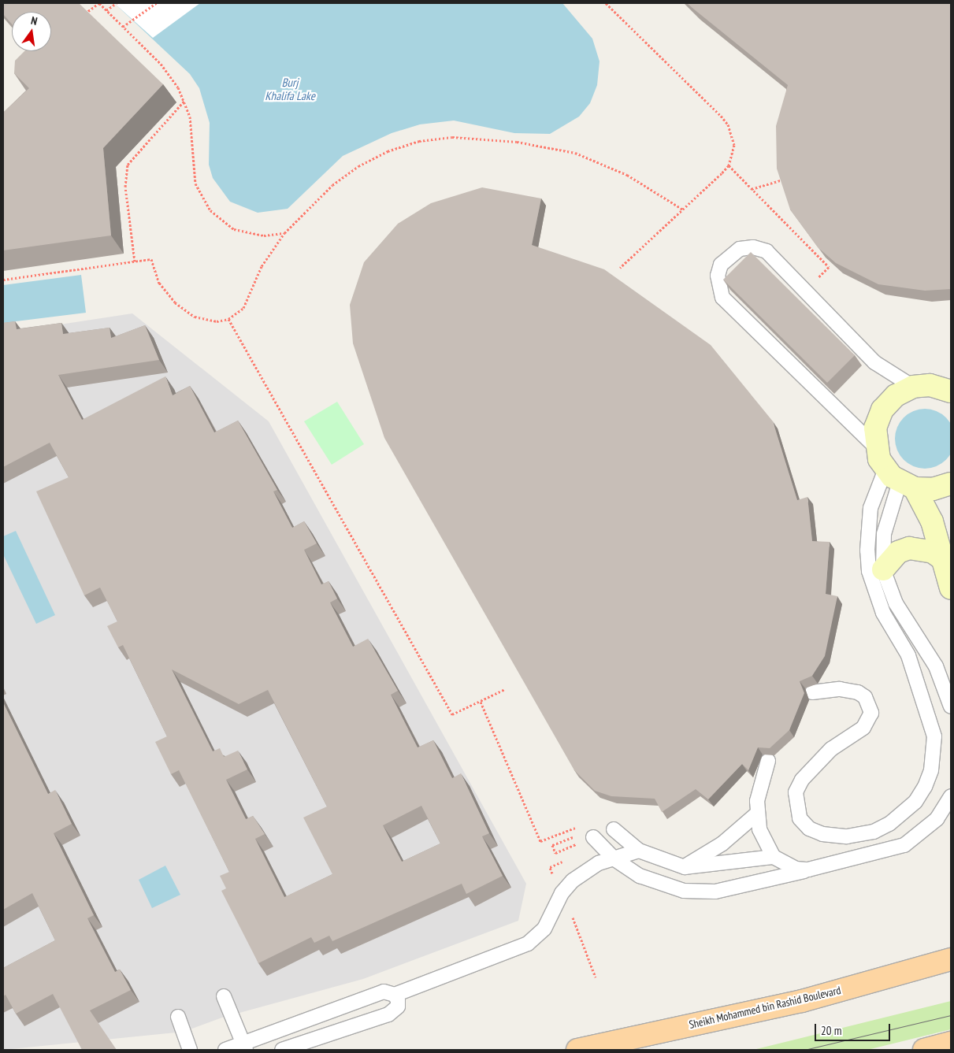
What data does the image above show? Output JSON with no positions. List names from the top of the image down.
{
  "streets": {
    "main road": ["Sheikh Mohammed bin Rashid Boulevard"]
  },
  "water": ["Burj Khalifa Lake"],
  "scale_bar": "20 m",
  "north": "top"
}
